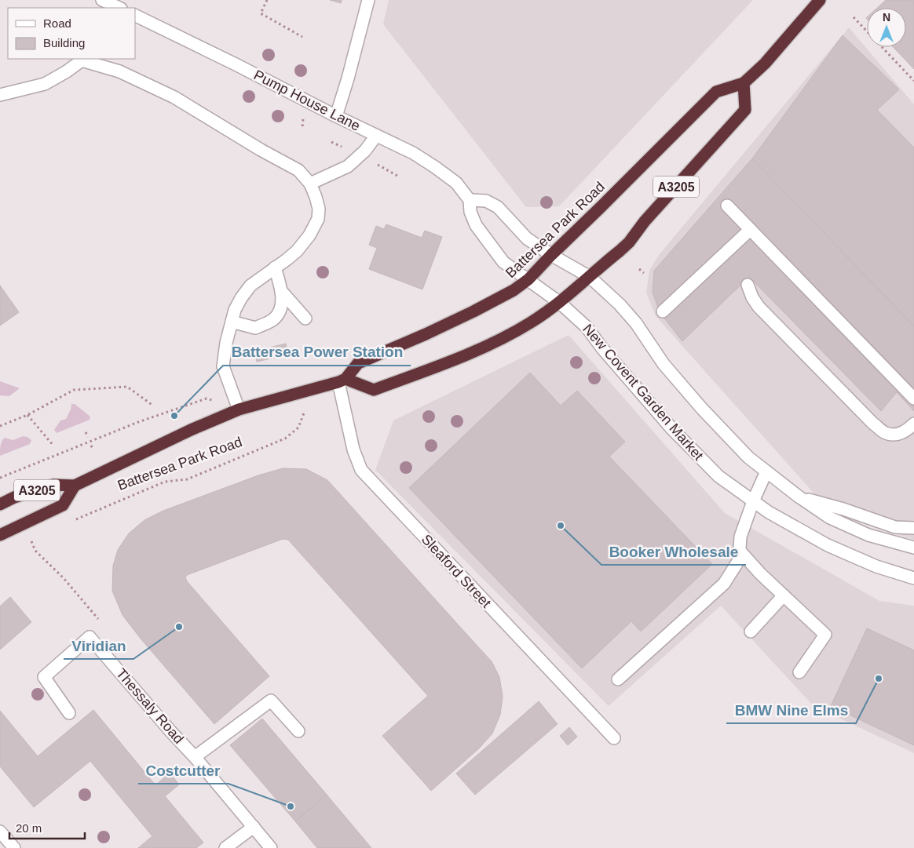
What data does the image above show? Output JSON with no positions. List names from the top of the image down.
{
  "streets": {
    "highway": ["A3205", "Battersea Park Road"],
    "street": [
      "Pump House Lane",
      "New Covent Garden Market",
      "Sleaford Street",
      "Thessaly Road"
    ]
  },
  "crossings": [
    ["Pump House Lane", "Battersea Park Road"],
    ["Pump House Lane", "New Covent Garden Market"],
    ["A3205", "Battersea Park Road"],
    ["A3205", "New Covent Garden Market"],
    ["A3205", "Sleaford Street"],
    ["Battersea Park Road", "New Covent Garden Market"],
    ["Battersea Park Road", "Sleaford Street"]
  ],
  "places": [
    "Battersea Power Station",
    "Booker Wholesale",
    "Viridian",
    "BMW Nine Elms",
    "Costcutter"
  ],
  "legend": ["Road", "Building"],
  "scale_bar": "20 m",
  "north": "top"
}
